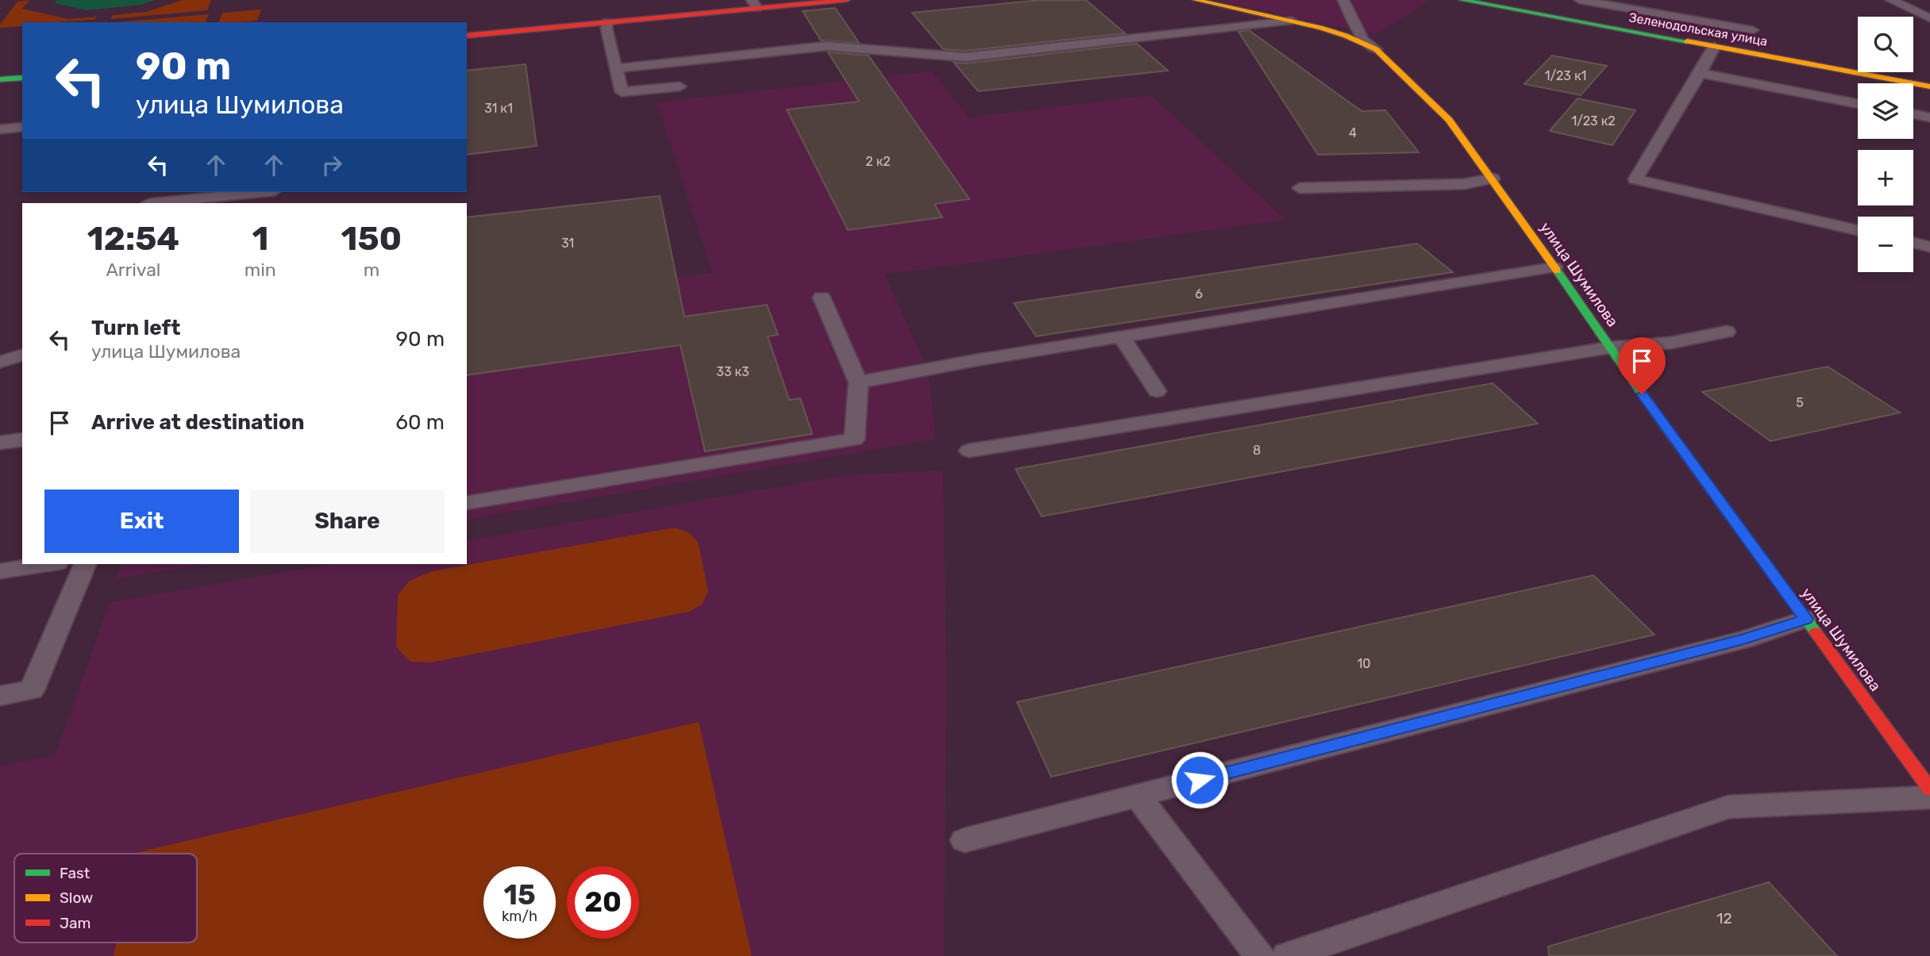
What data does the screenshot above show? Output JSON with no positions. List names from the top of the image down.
{
  "streets": {
    "street": ["Зеленодольская улица", "улица Шумилова"]
  },
  "house_numbers": [
    "1/23 к1",
    "31 к1",
    "1/23 к2",
    "4",
    "2 к2",
    "31",
    "6",
    "33 к3",
    "5",
    "8",
    "10",
    "12"
  ],
  "legend": ["Fast", "Slow", "Jam"],
  "page": {
    "map_buttons": ["+", "−"],
    "turn": ["90 m", "улица Шумилова"],
    "eta": [
      "12:54",
      "Arrival",
      "1",
      "min",
      "150",
      "m"
    ],
    "list": [
      {
        "name": "Turn left",
        "note": "улица Шумилова",
        "value": "90 m"
      },
      {
        "name": "Arrive at destination",
        "value": "60 m"
      }
    ],
    "buttons": ["Exit", "Share"],
    "speed": "15 km/h",
    "limit": "20"
  }
}
